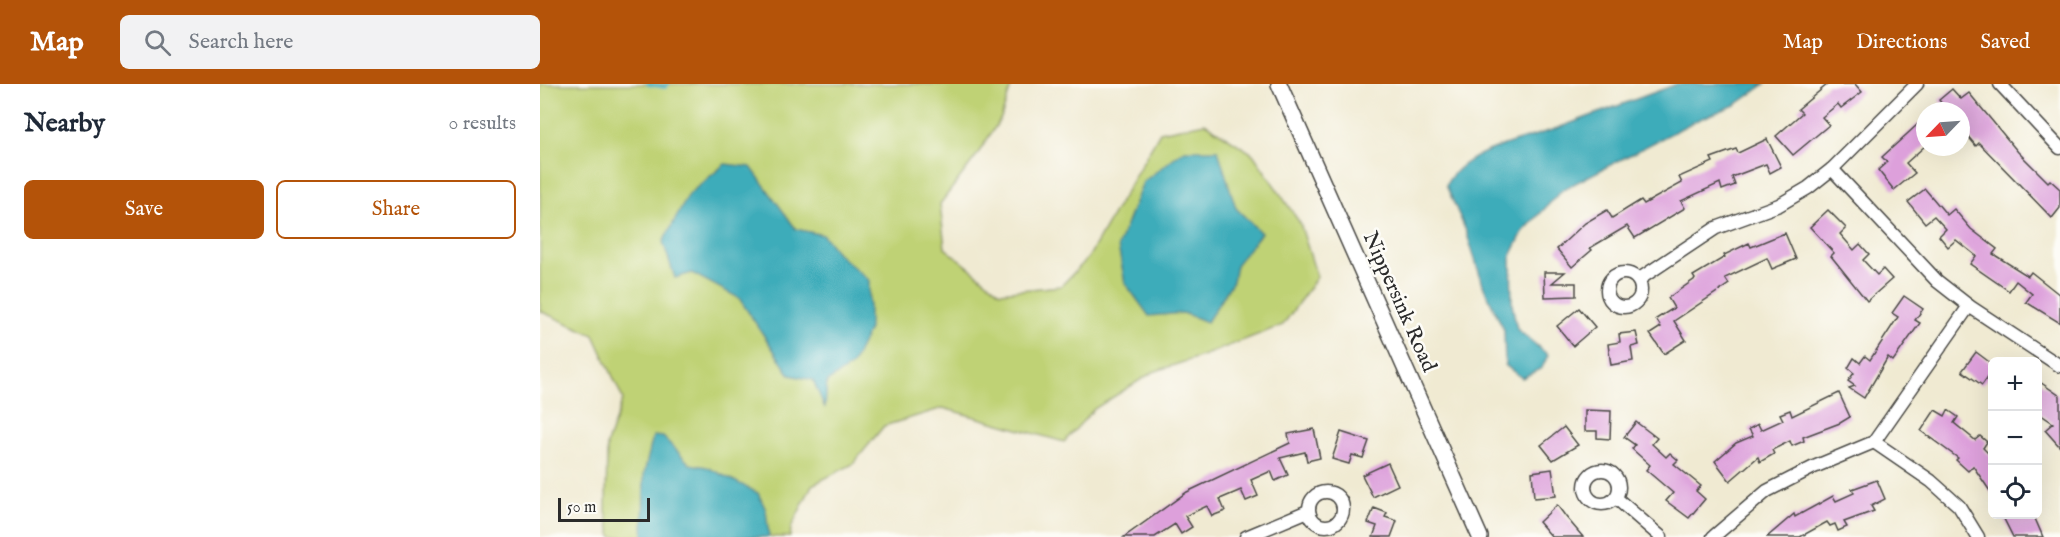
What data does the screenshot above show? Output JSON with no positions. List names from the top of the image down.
{
  "streets": {
    "street": ["Nippersink Road"]
  },
  "scale_bar": "50 m",
  "north": "bottom left",
  "page": {
    "header": "Map",
    "search": "Search here",
    "nav": ["Map", "Directions", "Saved"],
    "heading": ["Nearby", "0 results"],
    "buttons": ["Save", "Share"],
    "map_buttons": ["+", "−"],
    "scale": "50 m"
  }
}
